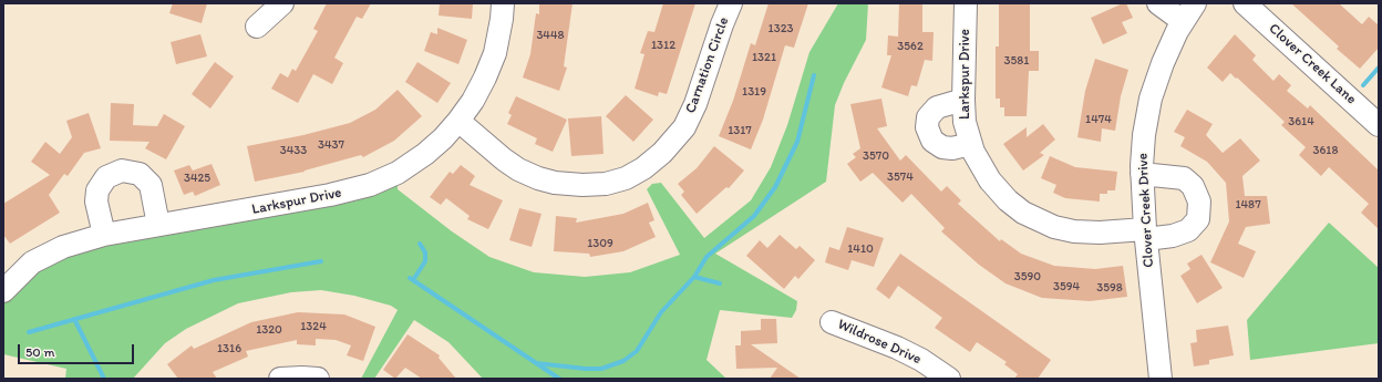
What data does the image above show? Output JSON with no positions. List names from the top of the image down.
{
  "streets": {
    "street": [
      "Clover Creek Lane",
      "Carnation Circle",
      "Larkspur Drive",
      "Clover Creek Drive",
      "Wildrose Drive"
    ]
  },
  "crossings": [
    ["Carnation Circle", "Larkspur Drive"],
    ["Larkspur Drive", "Clover Creek Drive"]
  ],
  "house_numbers": [
    "1323",
    "3448",
    "1312",
    "3562",
    "1321",
    "3581",
    "1319",
    "1474",
    "3614",
    "1317",
    "3437",
    "3433",
    "3618",
    "3570",
    "3574",
    "3425",
    "1487",
    "1309",
    "1410",
    "3590",
    "3594",
    "3598",
    "1324",
    "1320",
    "1316"
  ],
  "scale_bar": "50 m"
}
